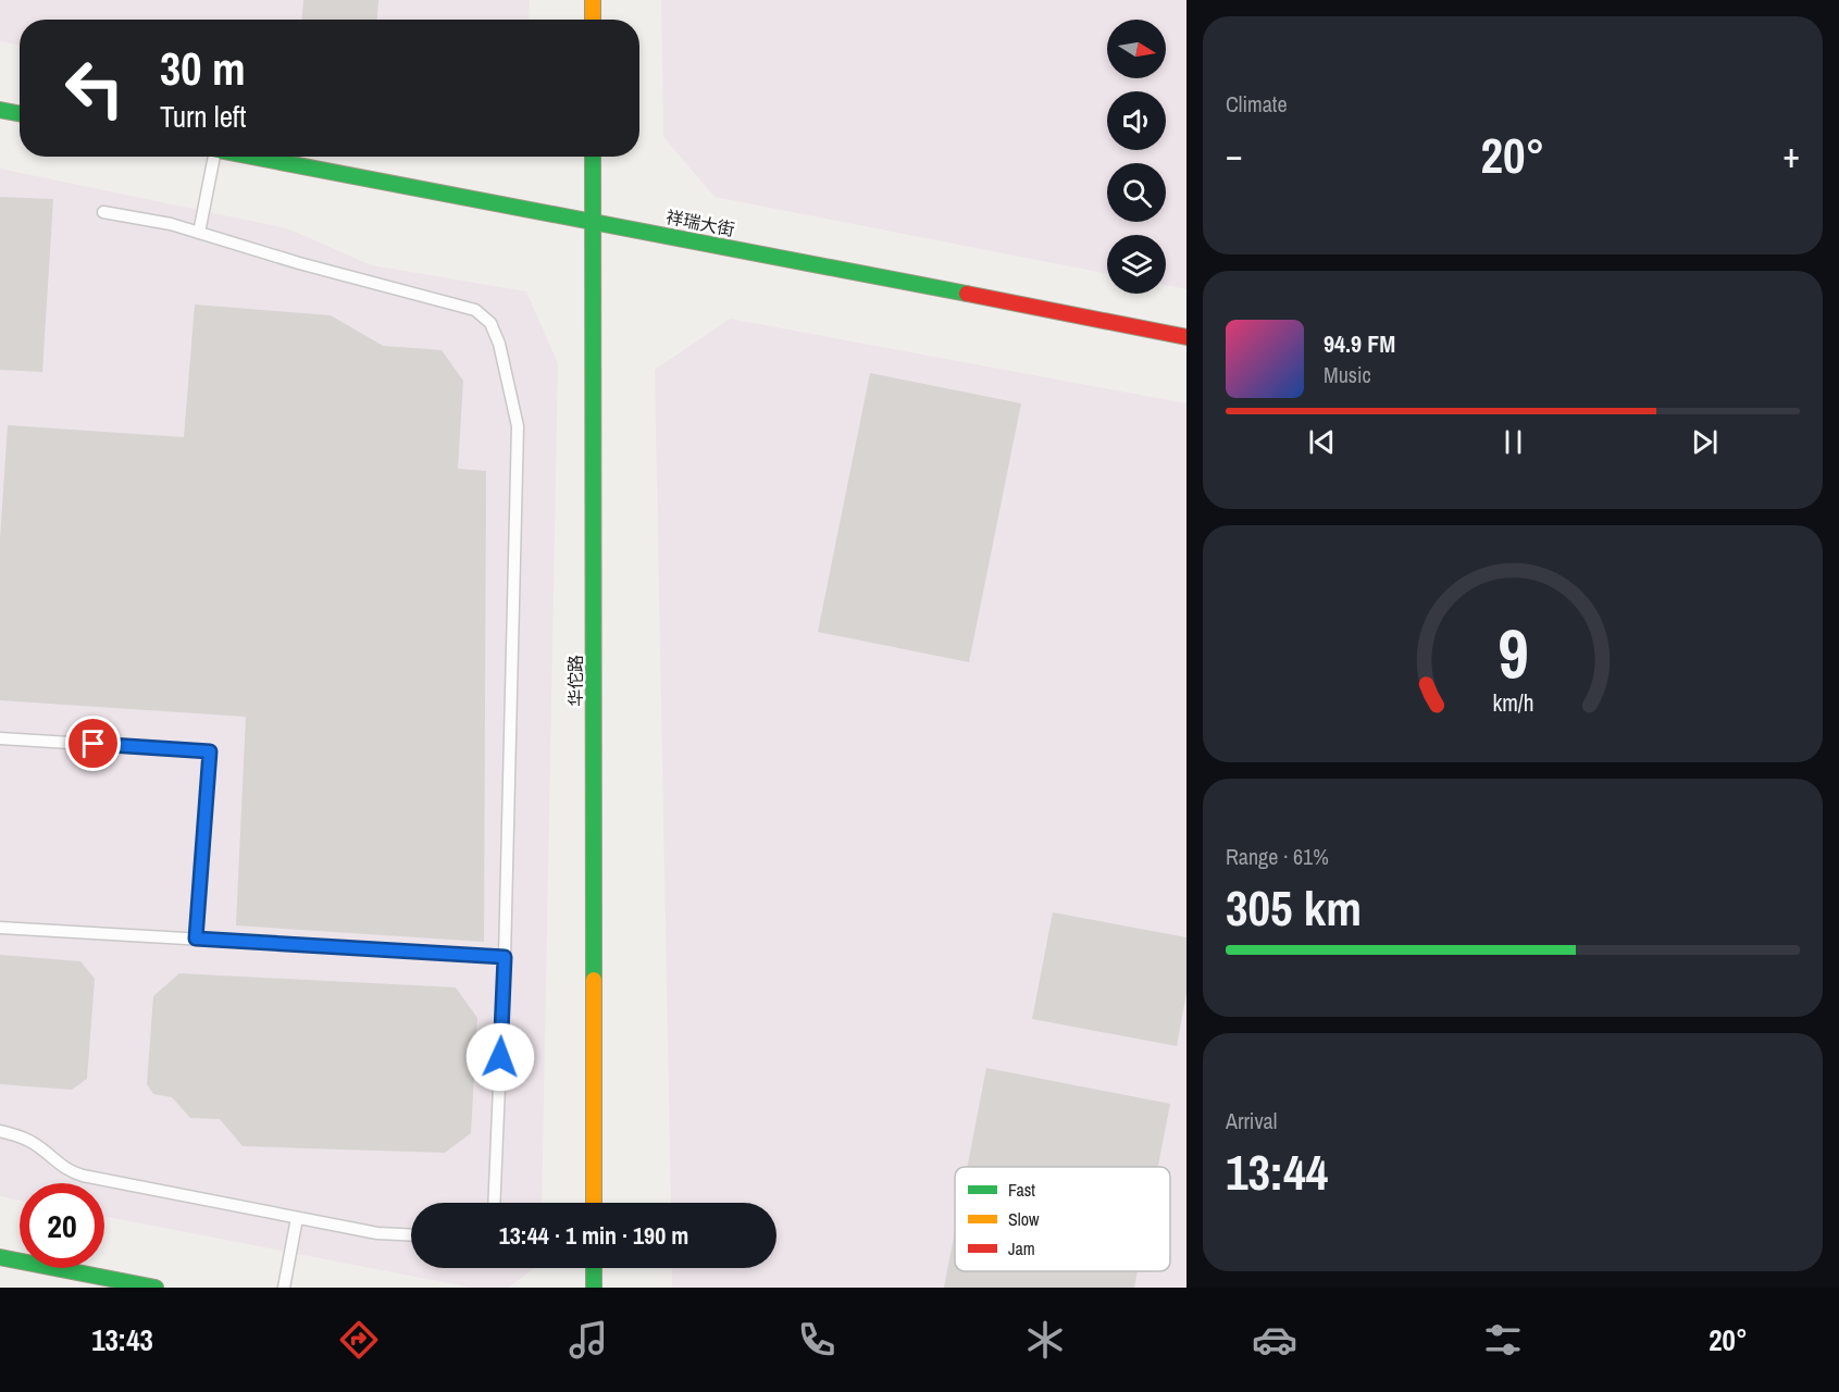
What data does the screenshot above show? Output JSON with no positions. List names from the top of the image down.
{
  "streets": {
    "street": ["祥瑞大街", "华佗路"]
  },
  "crossings": [
    ["祥瑞大街", "华佗路"]
  ],
  "legend": ["Fast", "Slow", "Jam"],
  "north": "right",
  "page": {
    "tile": [
      "Climate",
      ["Range · 61%", "305 km"],
      ["Arrival", "13:44"]
    ],
    "turn": ["30 m", "Turn left"],
    "heat": ["−", "20°", "+"],
    "song": ["94.9 FM", "Music"],
    "limit": "20",
    "trip": "13:44 · 1 min · 190 m",
    "tabs": ["13:43", "20°"],
    "gauge": ["9", "km/h"]
  }
}
